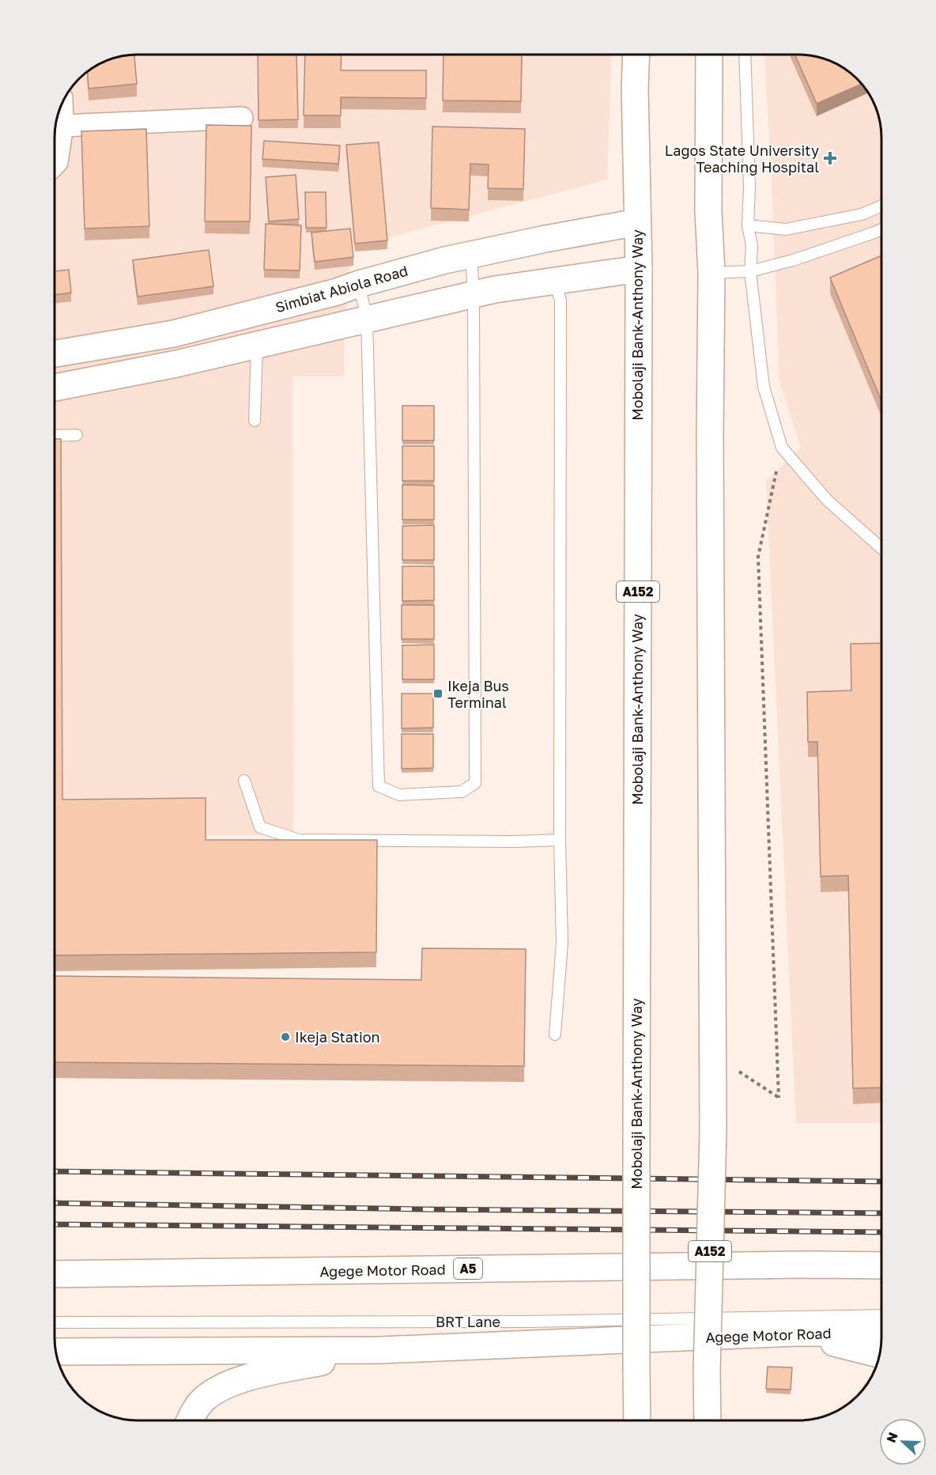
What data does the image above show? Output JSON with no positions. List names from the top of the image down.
{
  "streets": {
    "main road": [
      "Simbiat Abiola Road",
      "Mobolaji Bank-Anthony Way",
      "A152",
      "A5",
      "Agege Motor Road"
    ],
    "lane": ["BRT Lane"]
  },
  "crossings": [
    ["Simbiat Abiola Road", "Mobolaji Bank-Anthony Way"]
  ],
  "places": {
    "health": ["Lagos State University Teaching Hospital"],
    "transit": ["Ikeja Bus Terminal"],
    "other": ["Ikeja Station"]
  },
  "north": "left"
}
